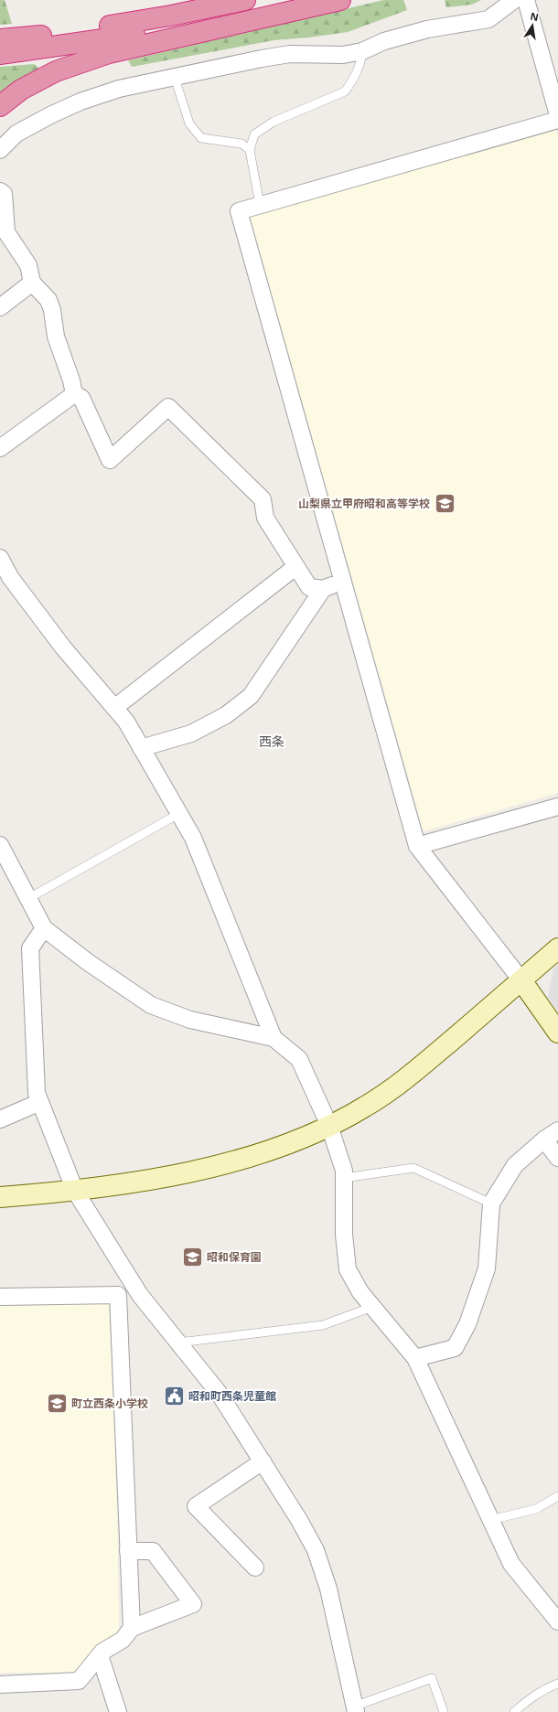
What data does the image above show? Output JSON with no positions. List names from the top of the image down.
{
  "districts": ["西条"],
  "places": {
    "school or university": ["山梨県立甲府昭和高等学校", "昭和保育園", "町立西条小学校"],
    "public building": ["昭和町西条児童館"]
  },
  "north": "top"
}
